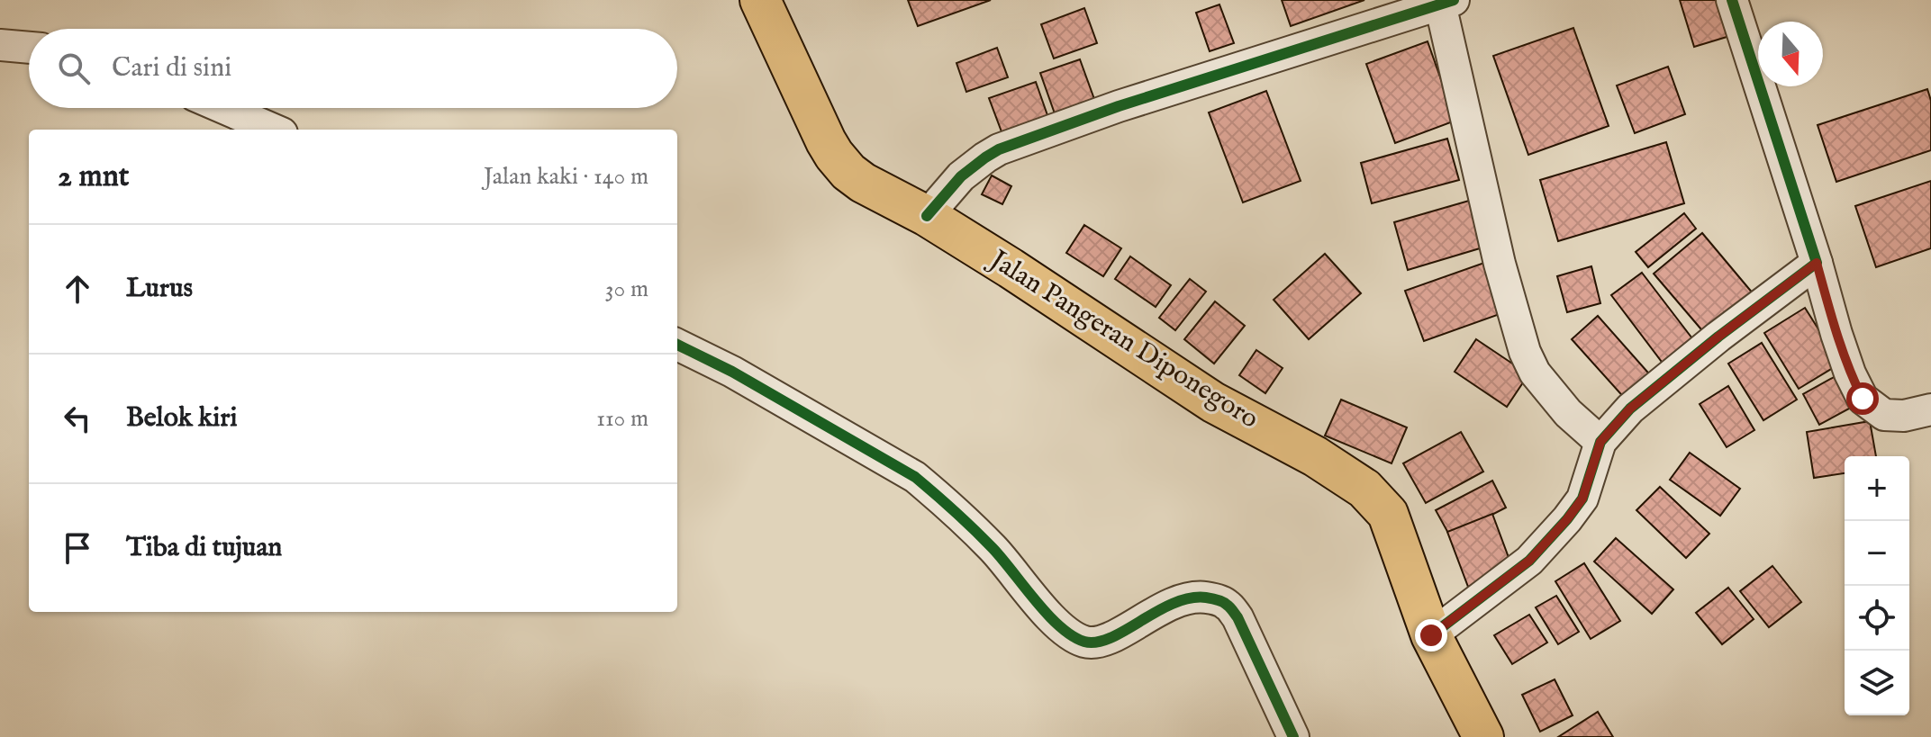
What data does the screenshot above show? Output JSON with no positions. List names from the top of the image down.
{
  "streets": {
    "highway": ["Jalan Pangeran Diponegoro"]
  },
  "north": "bottom",
  "page": {
    "search": "Cari di sini",
    "heading": ["2 mnt", "Jalan kaki · 140 m"],
    "list": [
      ["Lurus", "30 m"],
      ["Belok kiri", "110 m"],
      "Tiba di tujuan"
    ],
    "map_buttons": ["+", "−"]
  }
}
